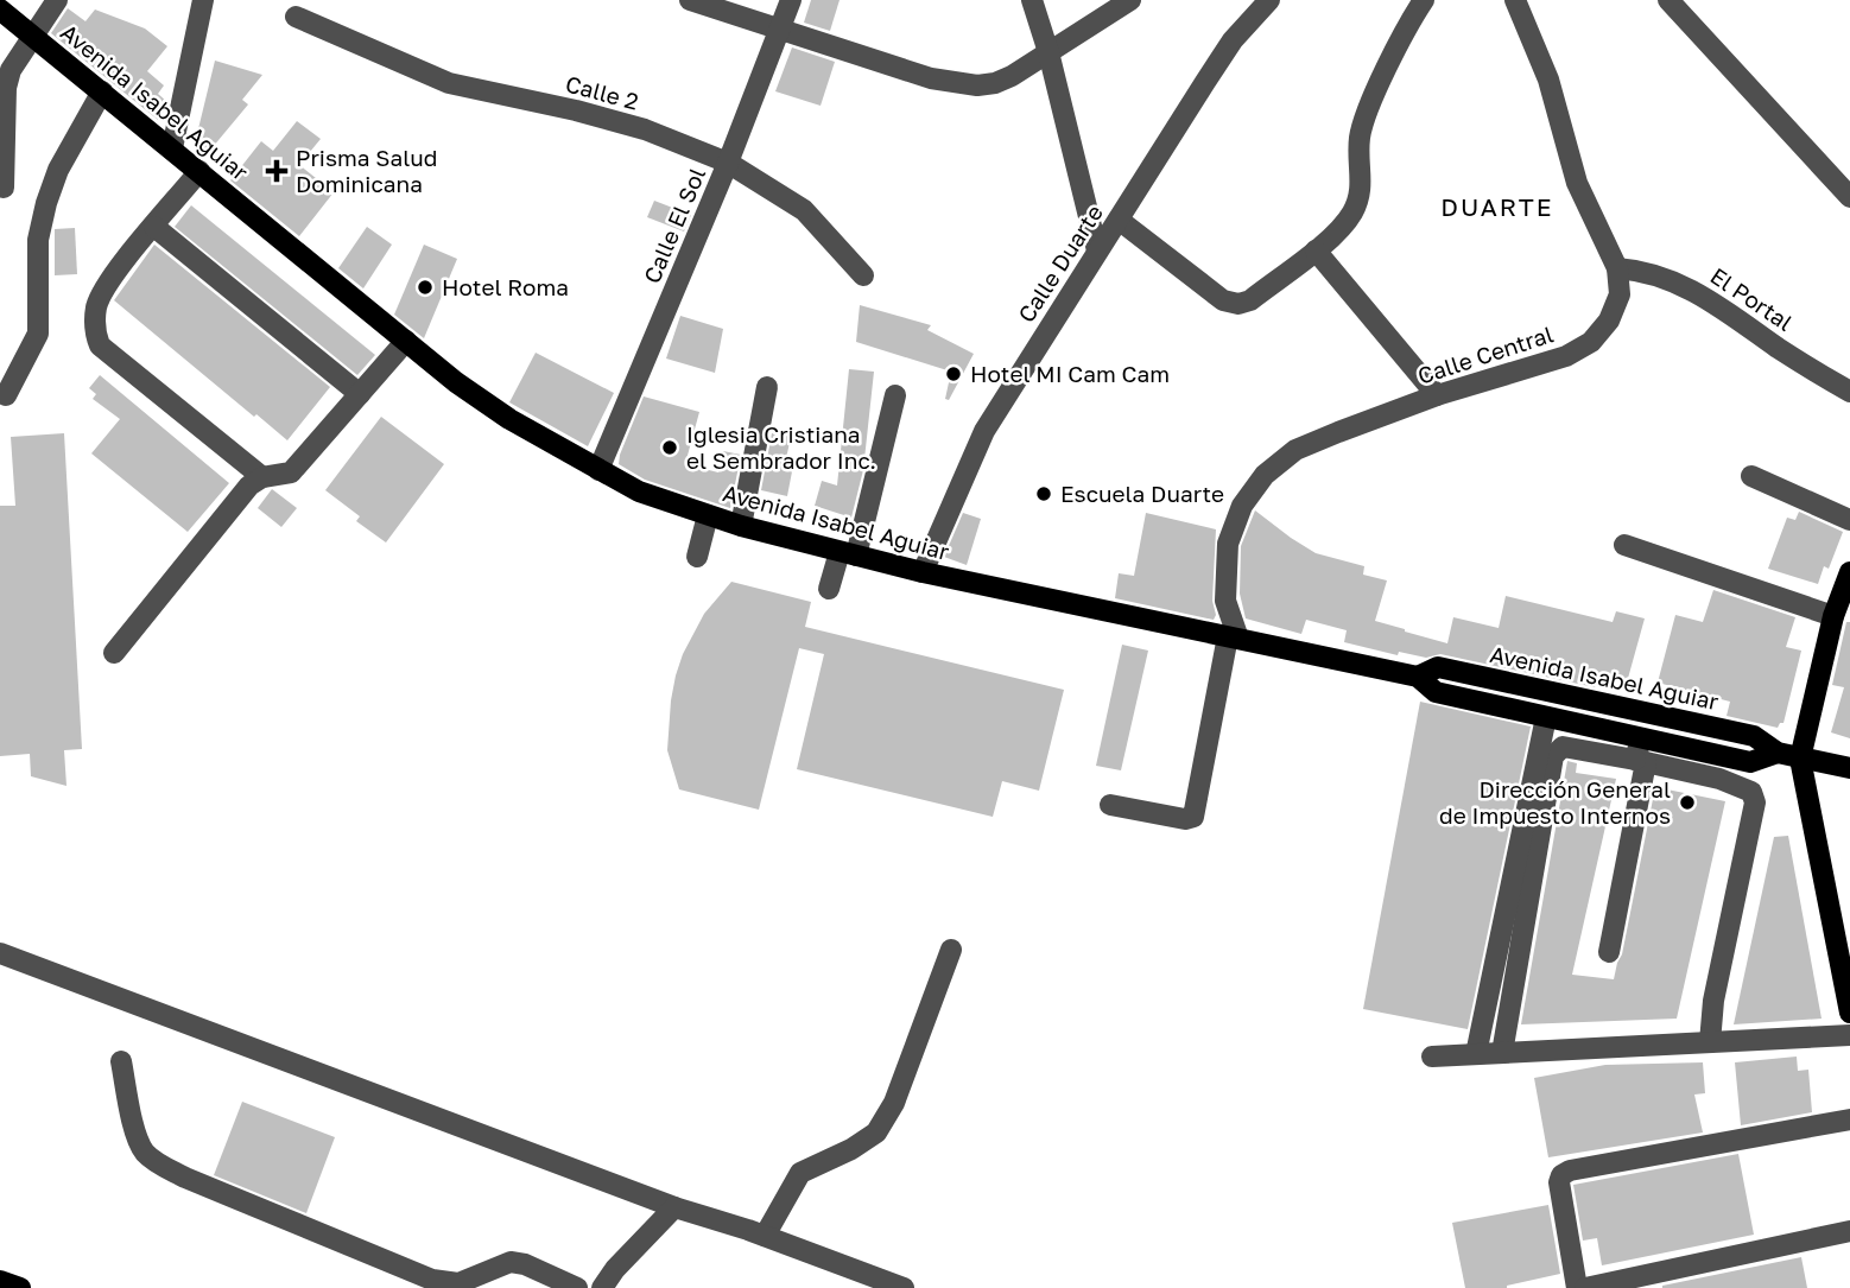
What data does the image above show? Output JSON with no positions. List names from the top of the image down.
{
  "streets": {
    "main road": ["Avenida Isabel Aguiar"],
    "street": [
      "Calle 2",
      "Calle El Sol",
      "Calle Duarte",
      "El Portal",
      "Calle Central"
    ]
  },
  "crossings": [
    ["Calle 2", "Calle El Sol"],
    ["Avenida Isabel Aguiar", "Calle El Sol"],
    ["Avenida Isabel Aguiar", "Calle Duarte"],
    ["Avenida Isabel Aguiar", "Calle Central"],
    ["El Portal", "Calle Central"]
  ],
  "districts": ["DUARTE"],
  "places": {
    "health": ["Prisma Salud Dominicana"],
    "other": [
      "Hotel Roma",
      "Hotel MI Cam Cam",
      "Iglesia Cristiana el Sembrador Inc.",
      "Escuela Duarte",
      "Dirección General de Impuesto Internos"
    ]
  }
}
